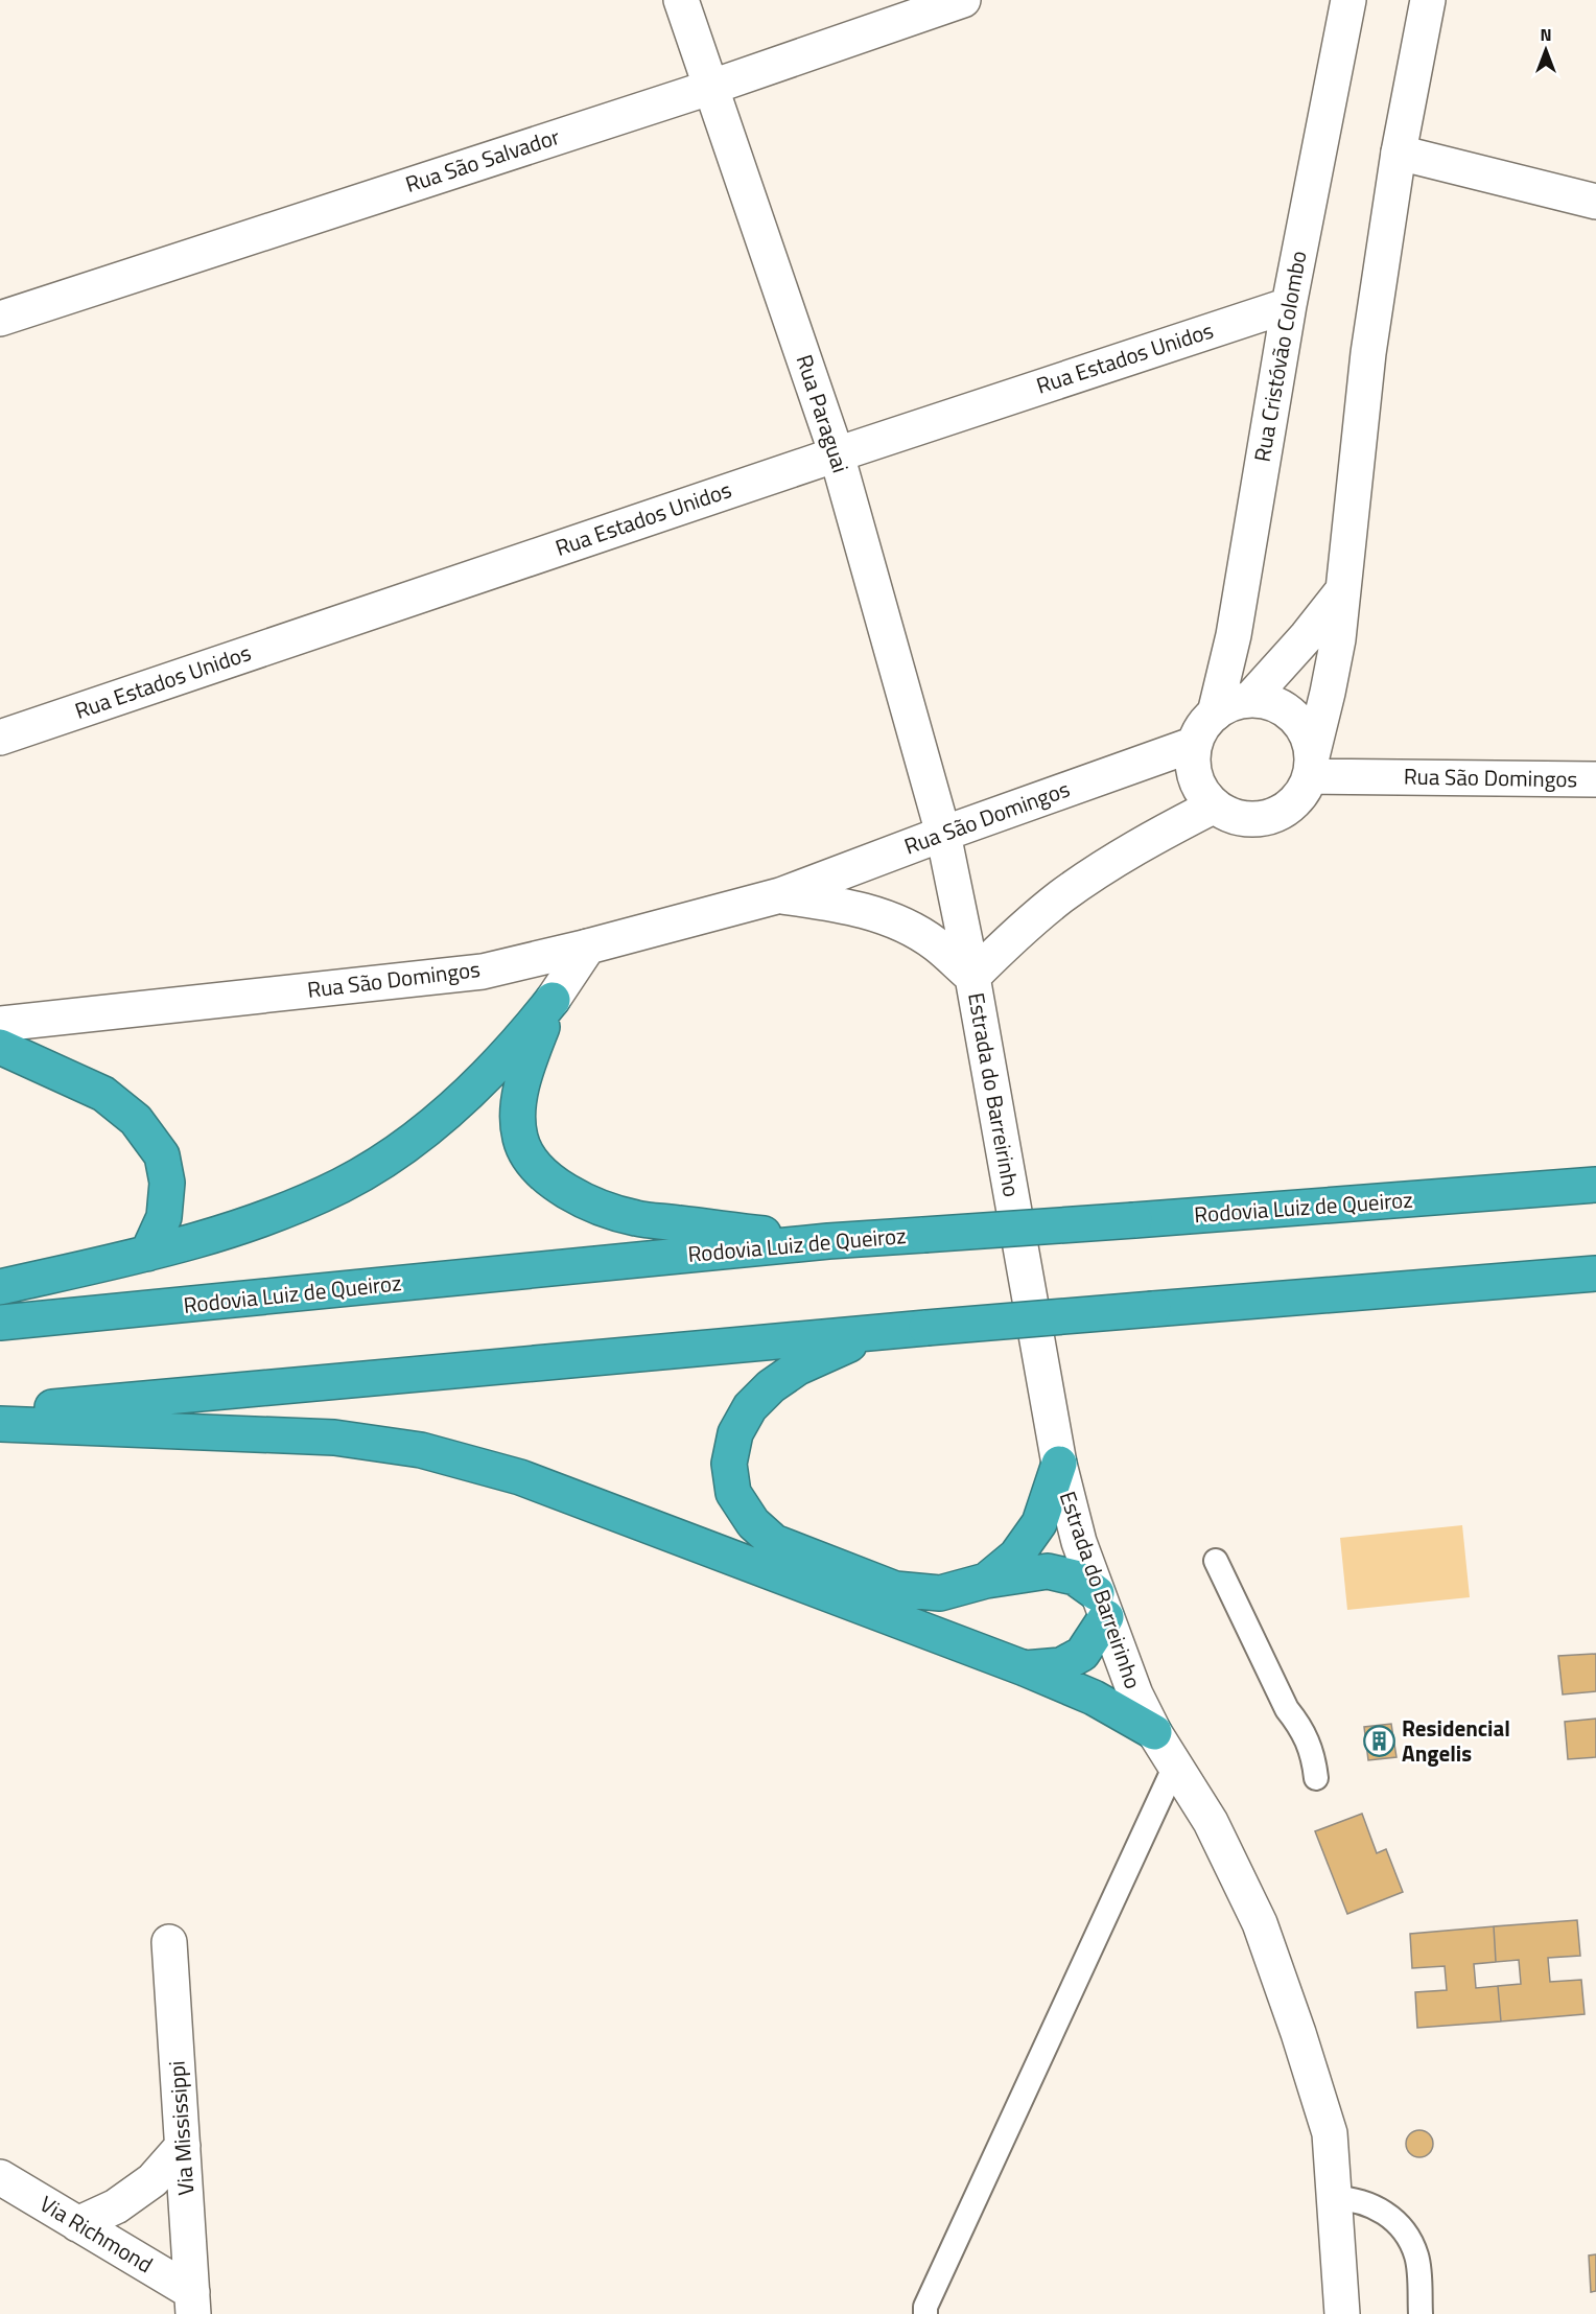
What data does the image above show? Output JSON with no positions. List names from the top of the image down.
{
  "streets": {
    "highway": ["Rodovia Luiz de Queiroz"],
    "street": [
      "Rua São Salvador",
      "Rua Cristóvão Colombo",
      "Rua Estados Unidos",
      "Rua Paraguai",
      "Rua São Domingos",
      "Estrada do Barreirinho",
      "Via Mississippi",
      "Via Richmond"
    ]
  },
  "crossings": [
    ["Rua São Salvador", "Rua Paraguai"],
    ["Rua Cristóvão Colombo", "Rua Estados Unidos"],
    ["Rua Cristóvão Colombo", "Rua São Domingos"],
    ["Rua Estados Unidos", "Rua Paraguai"],
    ["Rua Paraguai", "Rua São Domingos"],
    ["Rua Paraguai", "Estrada do Barreirinho"],
    ["Rua São Domingos", "Estrada do Barreirinho"],
    ["Via Mississippi", "Via Richmond"]
  ],
  "places": {
    "building": ["Residencial Angelis"]
  },
  "north": "top"
}
